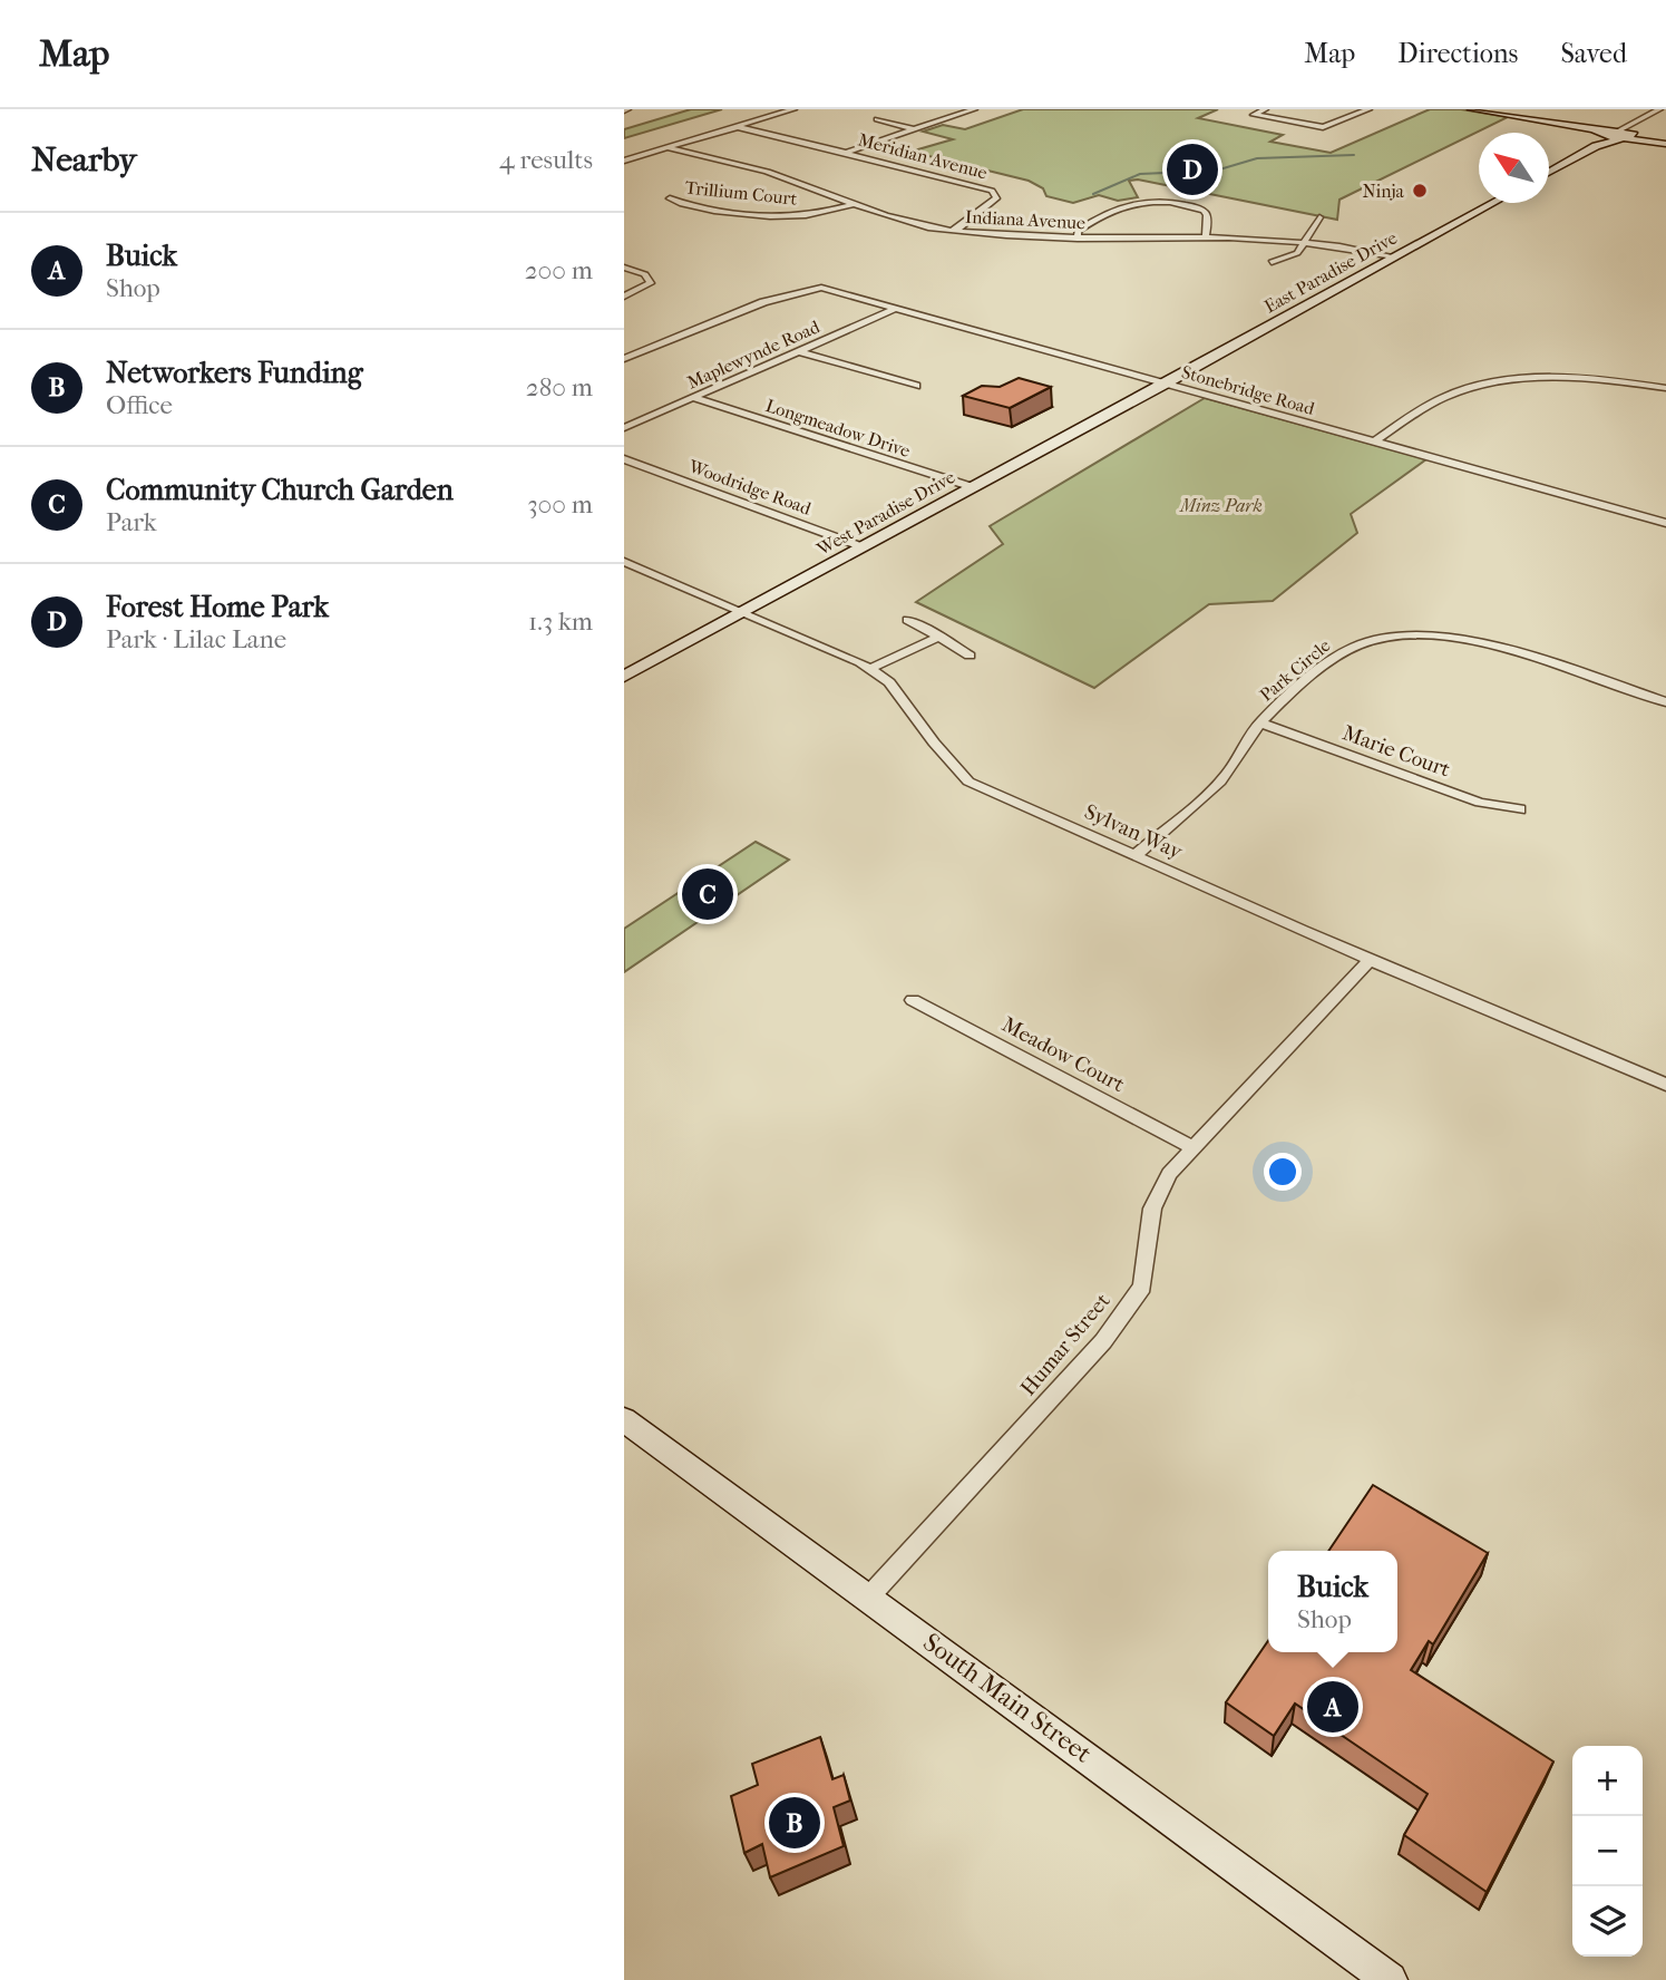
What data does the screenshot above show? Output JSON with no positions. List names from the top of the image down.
{
  "streets": {
    "main road": ["South Main Street"],
    "street": [
      "Meridian Avenue",
      "Trillium Court",
      "Indiana Avenue",
      "East Paradise Drive",
      "Maplewynde Road",
      "Stonebridge Road",
      "Longmeadow Drive",
      "Woodridge Road",
      "West Paradise Drive",
      "Park Circle",
      "Marie Court",
      "Sylvan Way",
      "Meadow Court",
      "Humar Street"
    ]
  },
  "crossings": [
    ["Meridian Avenue", "Indiana Avenue"],
    ["Trillium Court", "Indiana Avenue"],
    ["Indiana Avenue", "East Paradise Drive"],
    ["East Paradise Drive", "Stonebridge Road"],
    ["East Paradise Drive", "West Paradise Drive"],
    ["Maplewynde Road", "Stonebridge Road"],
    ["Maplewynde Road", "Longmeadow Drive"],
    ["Stonebridge Road", "West Paradise Drive"],
    ["Longmeadow Drive", "West Paradise Drive"],
    ["Woodridge Road", "West Paradise Drive"],
    ["West Paradise Drive", "Sylvan Way"],
    ["Park Circle", "Marie Court"],
    ["Park Circle", "Sylvan Way"],
    ["Sylvan Way", "Humar Street"],
    ["Meadow Court", "Humar Street"],
    ["Humar Street", "South Main Street"]
  ],
  "parks": ["Minz Park"],
  "places": ["Ninja"],
  "north": "top left",
  "page": {
    "header": "Map",
    "nav": ["Map", "Directions", "Saved"],
    "heading": ["Nearby", "4 results"],
    "pins": [
      "D",
      "C",
      "A",
      "B"
    ],
    "list": [
      {
        "mark": "A",
        "name": "Buick",
        "note": "Shop",
        "value": "200 m"
      },
      {
        "mark": "B",
        "name": "Networkers Funding",
        "note": "Office",
        "value": "280 m"
      },
      {
        "mark": "C",
        "name": "Community Church Garden",
        "note": "Park",
        "value": "300 m"
      },
      {
        "mark": "D",
        "name": "Forest Home Park",
        "note": "Park · Lilac Lane",
        "value": "1.3 km"
      }
    ],
    "popup": ["Buick", "Shop"],
    "map_buttons": ["+", "−"]
  }
}
